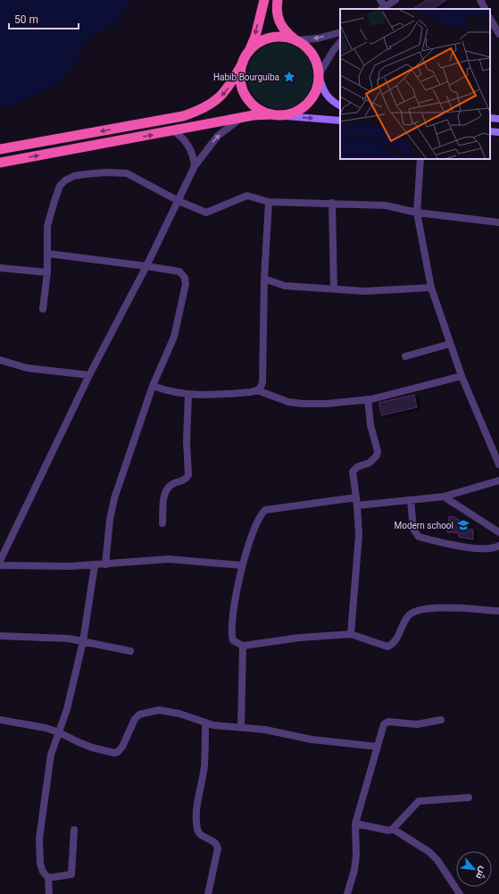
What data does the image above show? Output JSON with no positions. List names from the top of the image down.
{
  "places": {
    "place": ["Habib Bourguiba"],
    "school or university": ["Modern school"]
  },
  "scale_bar": "50 m",
  "north": "bottom right"
}
